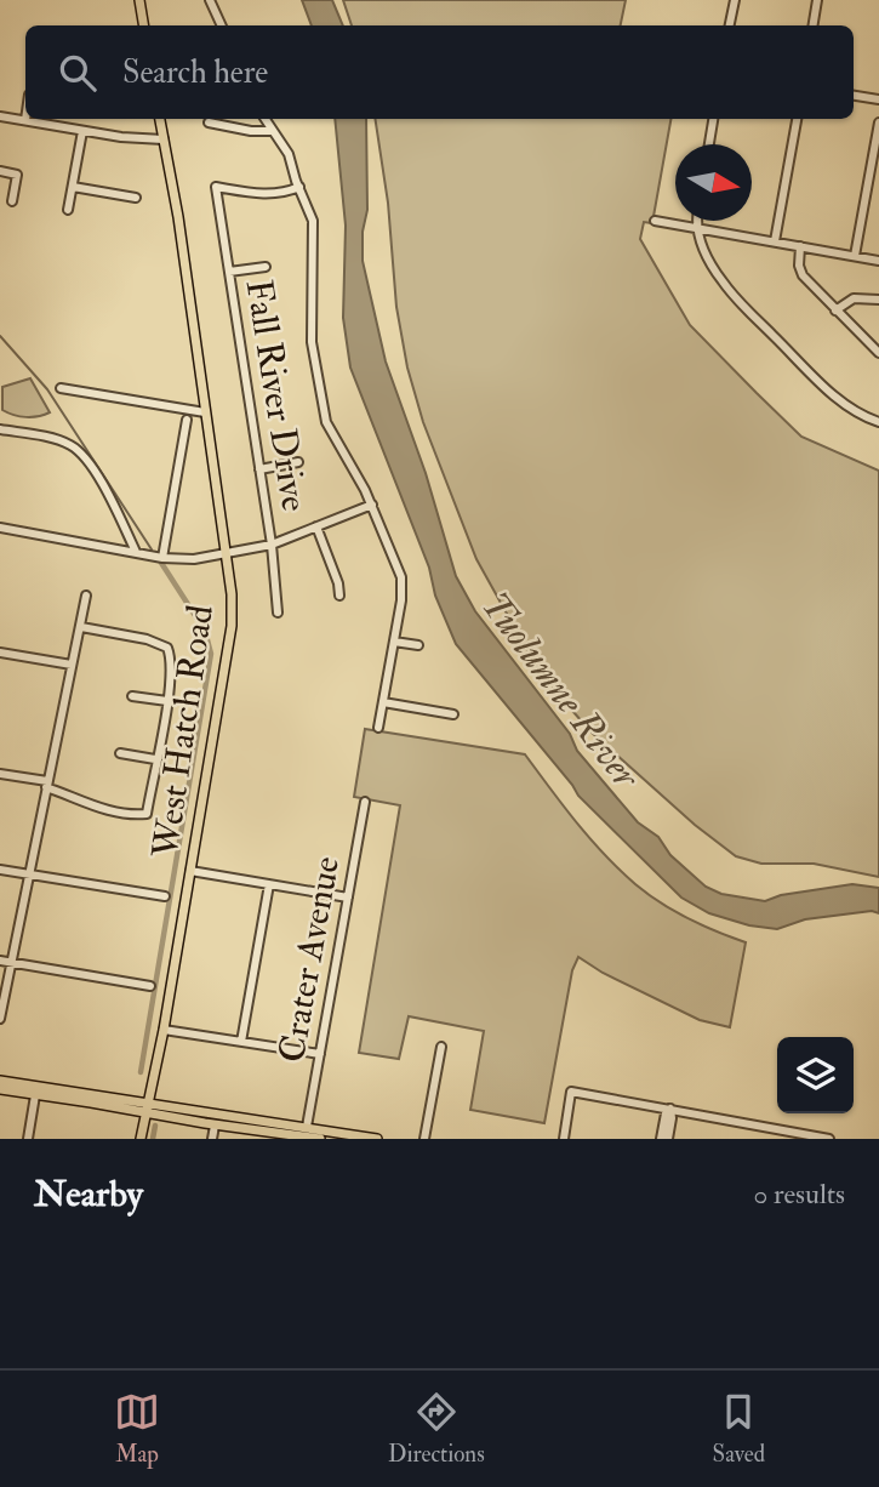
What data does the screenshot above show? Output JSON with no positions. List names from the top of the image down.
{
  "streets": {
    "main road": ["West Hatch Road"],
    "street": ["Fall River Drive", "Crater Avenue"]
  },
  "water": ["Tuolumne River"],
  "north": "right",
  "page": {
    "search": "Search here",
    "heading": ["Nearby", "0 results"],
    "nav": ["Map", "Directions", "Saved"]
  }
}
